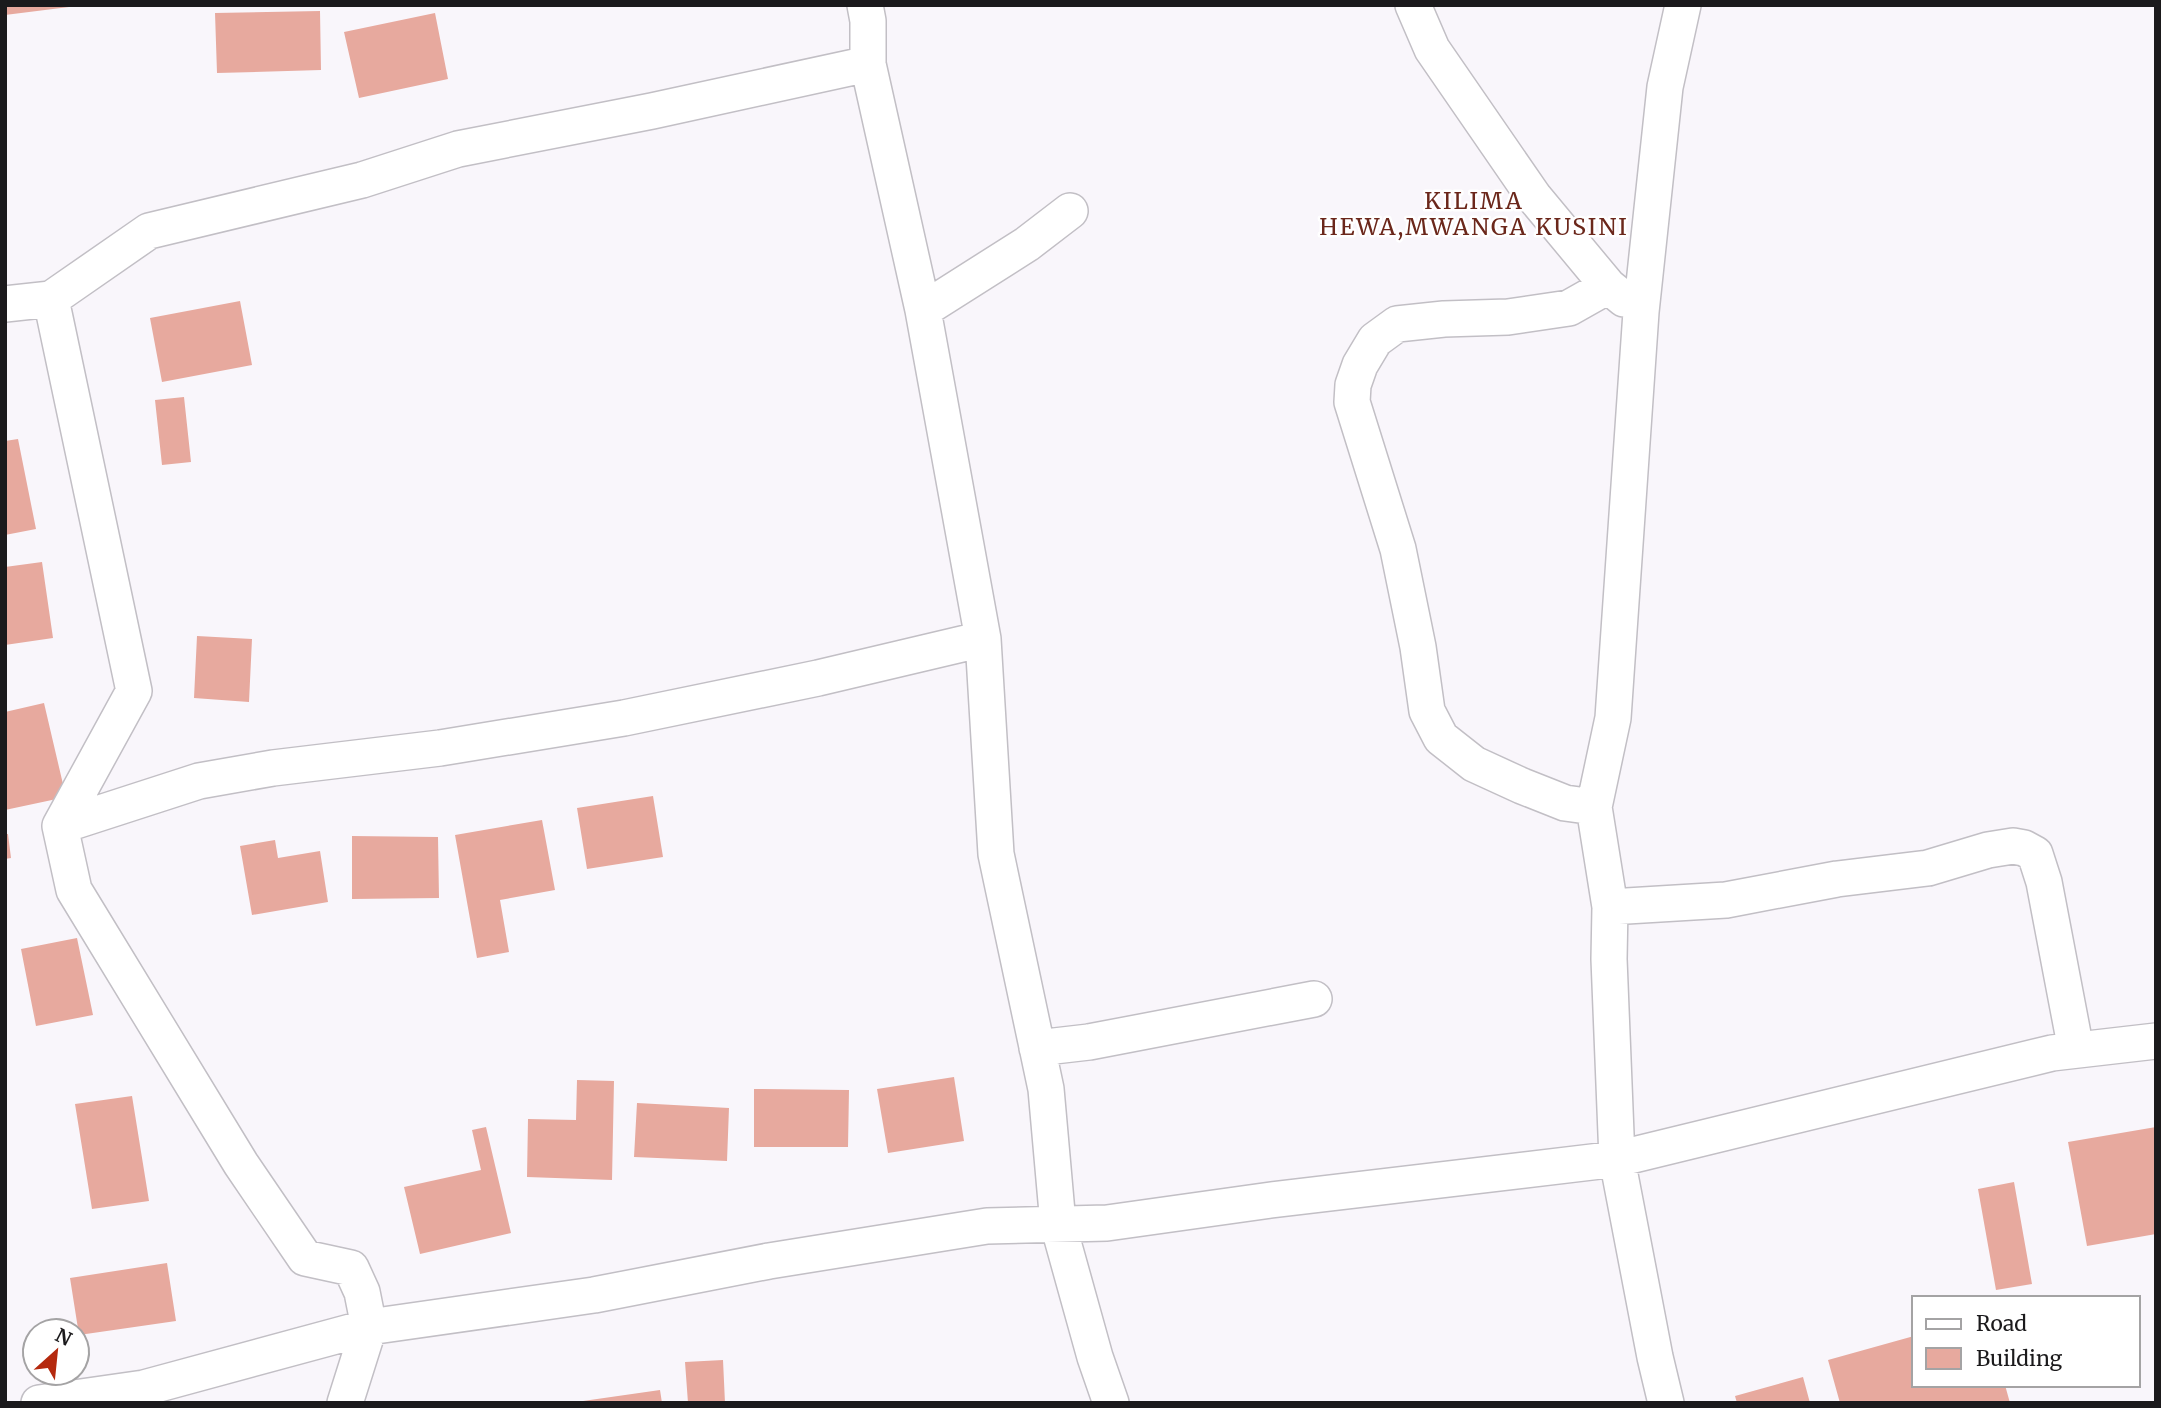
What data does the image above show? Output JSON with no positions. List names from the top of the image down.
{
  "districts": ["KILIMA HEWA,MWANGA KUSINI"],
  "legend": ["Road", "Building"],
  "north": "top right"
}
